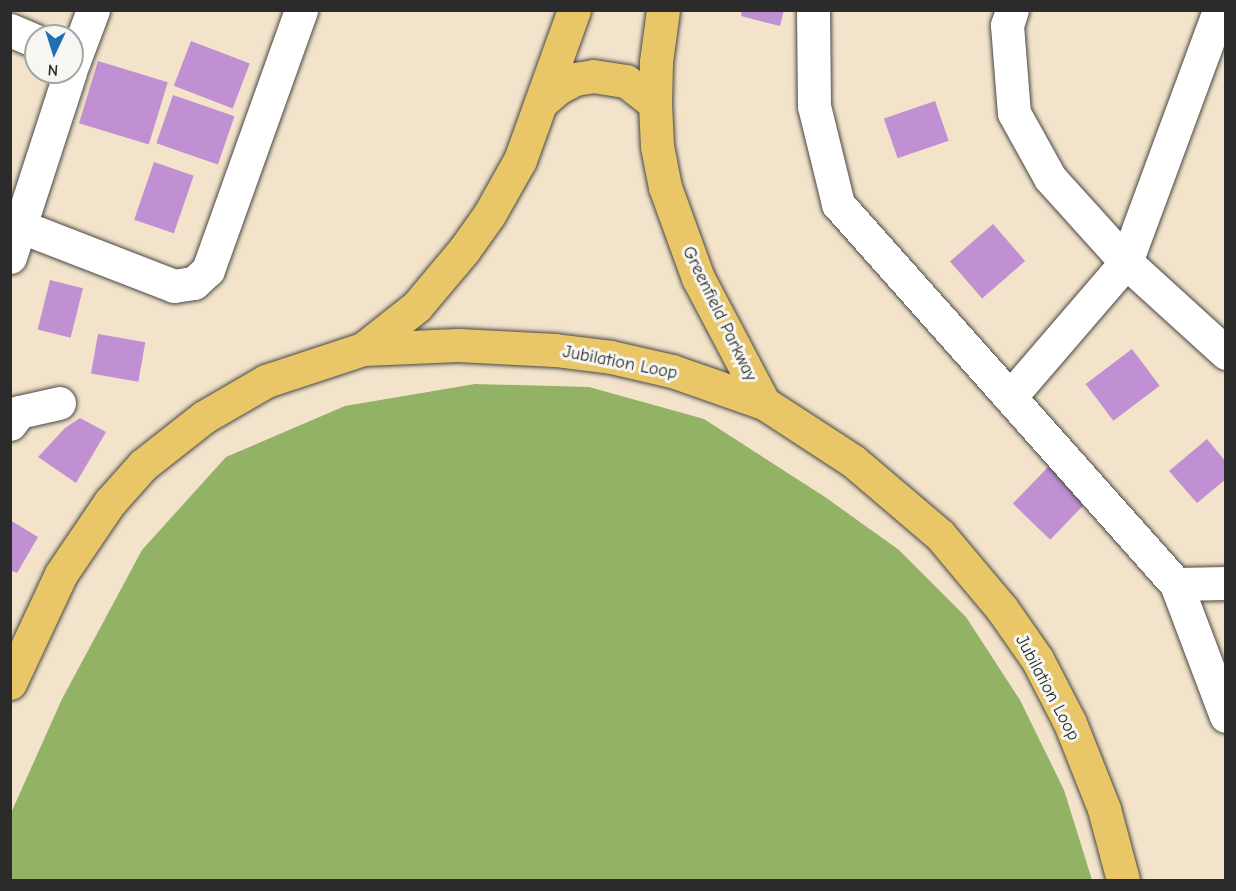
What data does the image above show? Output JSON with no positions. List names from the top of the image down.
{
  "streets": {
    "main road": ["Greenfield Parkway", "Jubilation Loop"]
  },
  "crossings": [
    ["Greenfield Parkway", "Jubilation Loop"]
  ],
  "north": "bottom"
}
